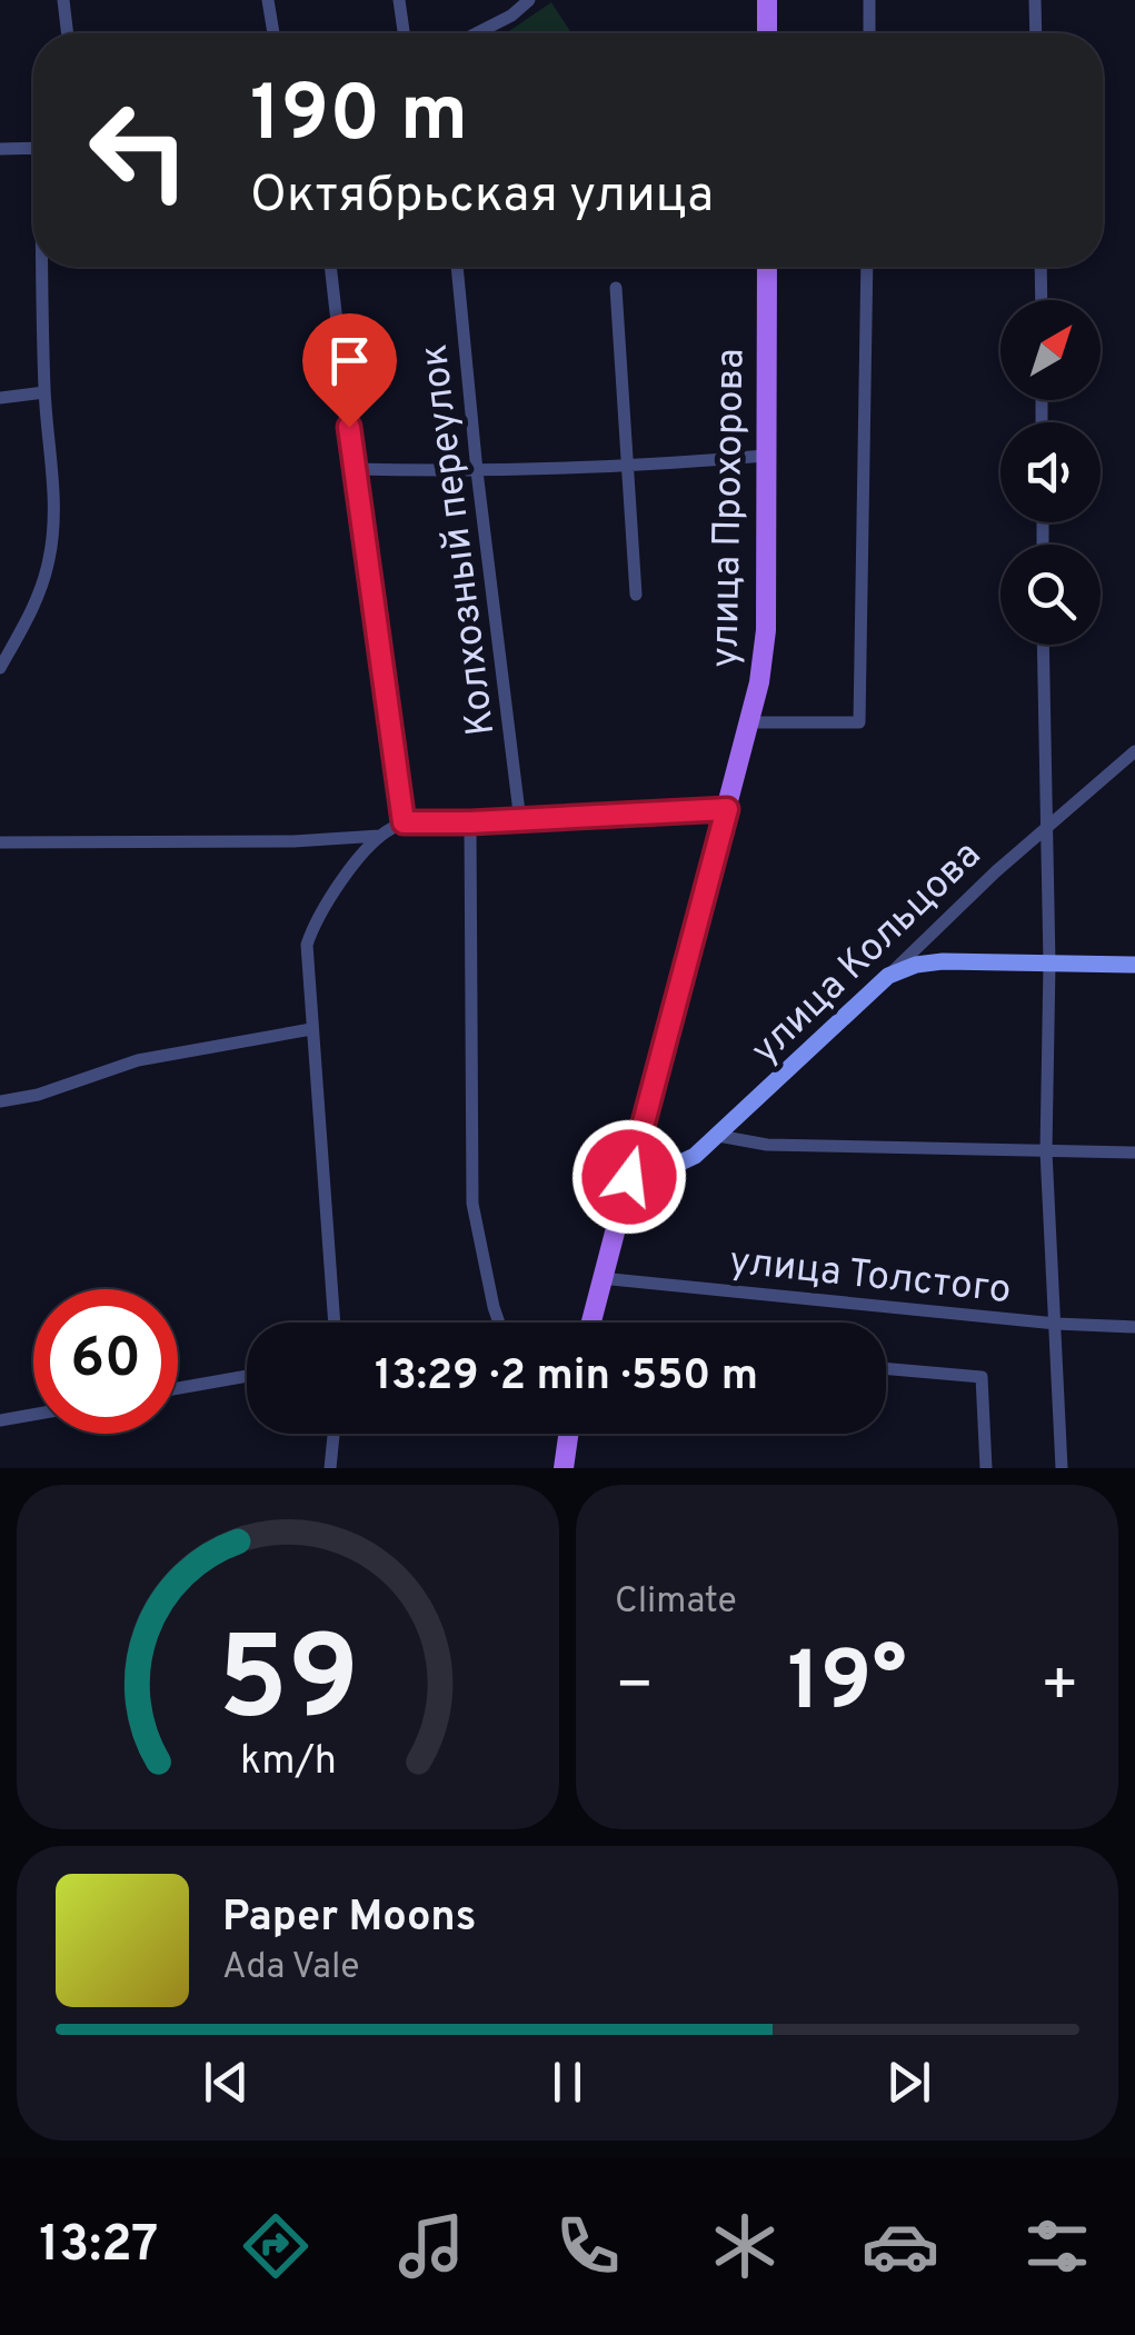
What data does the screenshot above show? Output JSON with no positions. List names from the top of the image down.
{
  "streets": {
    "main road": ["улица Прохорова", "улица Кольцова"],
    "street": ["Колхозный переулок", "улица Толстого"]
  },
  "crossings": [
    ["улица Прохорова", "улица Кольцова"],
    ["улица Прохорова", "улица Толстого"]
  ],
  "north": "top right",
  "page": {
    "turn": ["190 m", "Октябрьская улица"],
    "limit": "60",
    "trip": "13:29 · 2 min · 550 m",
    "tile": "Climate",
    "heat": ["−", "19°", "+"],
    "song": ["Paper Moons", "Ada Vale"],
    "tabs": "13:27",
    "gauge": ["59", "km/h"]
  }
}
